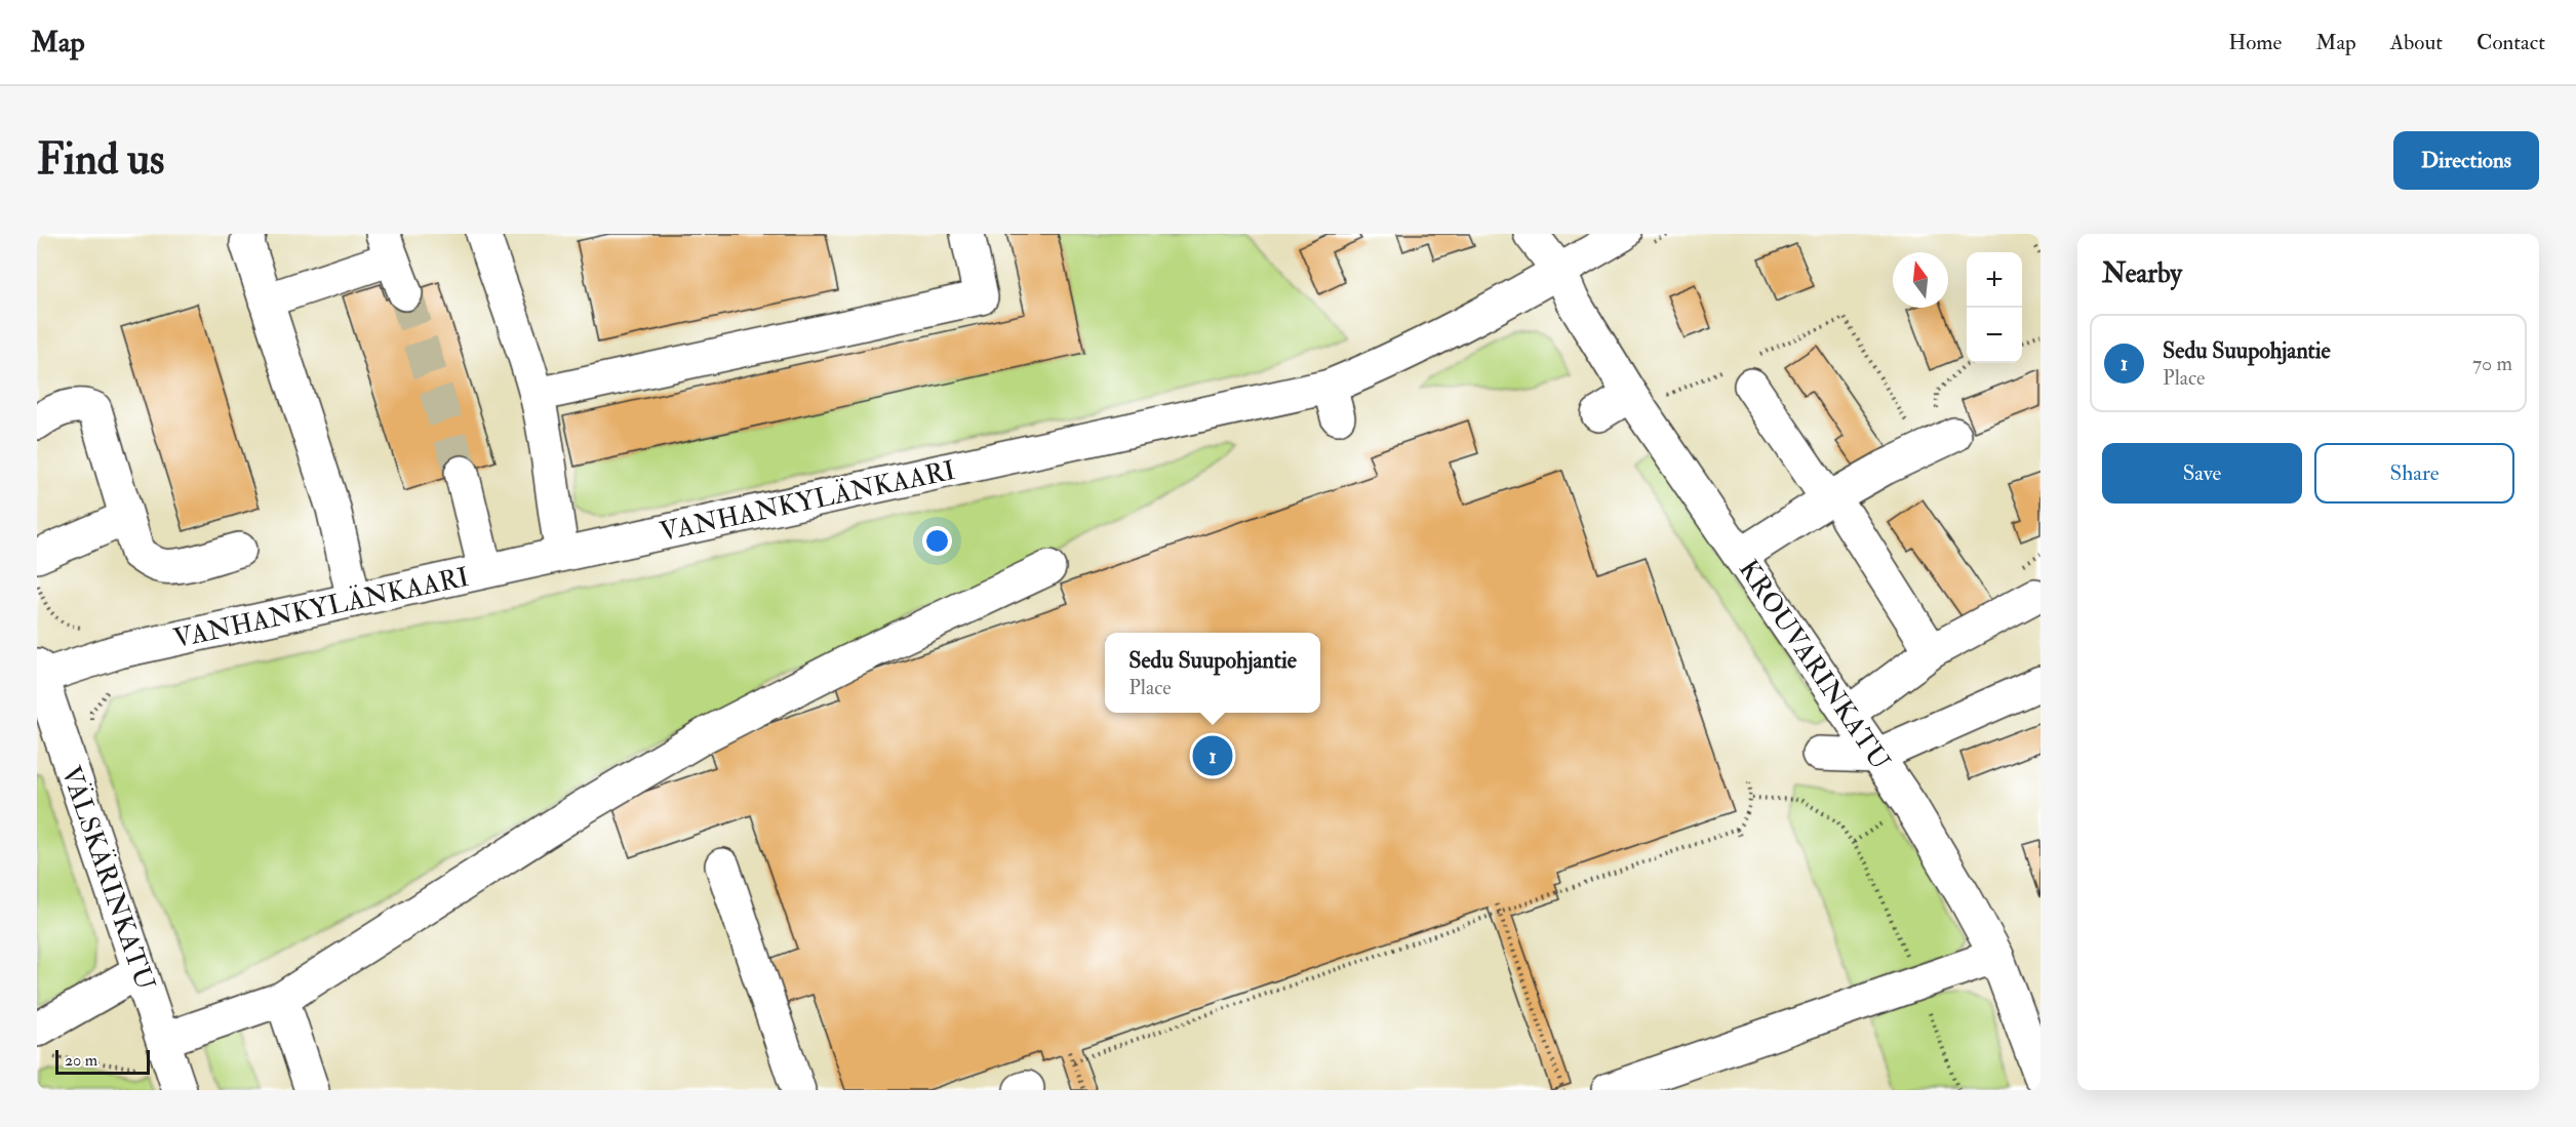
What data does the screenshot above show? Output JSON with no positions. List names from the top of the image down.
{
  "streets": {
    "street": ["VANHANKYLÄNKAARI", "KROUVARINKATU", "VÄLSKÄRINKATU"]
  },
  "crossings": [
    ["VANHANKYLÄNKAARI", "KROUVARINKATU"],
    ["VANHANKYLÄNKAARI", "VÄLSKÄRINKATU"]
  ],
  "scale_bar": "20 m",
  "north": "top",
  "page": {
    "header": "Map",
    "nav": [
      "Home",
      "Map",
      "About",
      "Contact"
    ],
    "buttons": [
      "Directions",
      ["Save", "Share"]
    ],
    "title": "Find us",
    "heading": "Nearby",
    "map_buttons": ["+", "−"],
    "list": [
      {
        "mark": "1",
        "name": "Sedu Suupohjantie",
        "note": "Place",
        "value": "70 m"
      }
    ],
    "popup": ["Sedu Suupohjantie", "Place"],
    "pins": "1",
    "scale": "20 m"
  }
}
